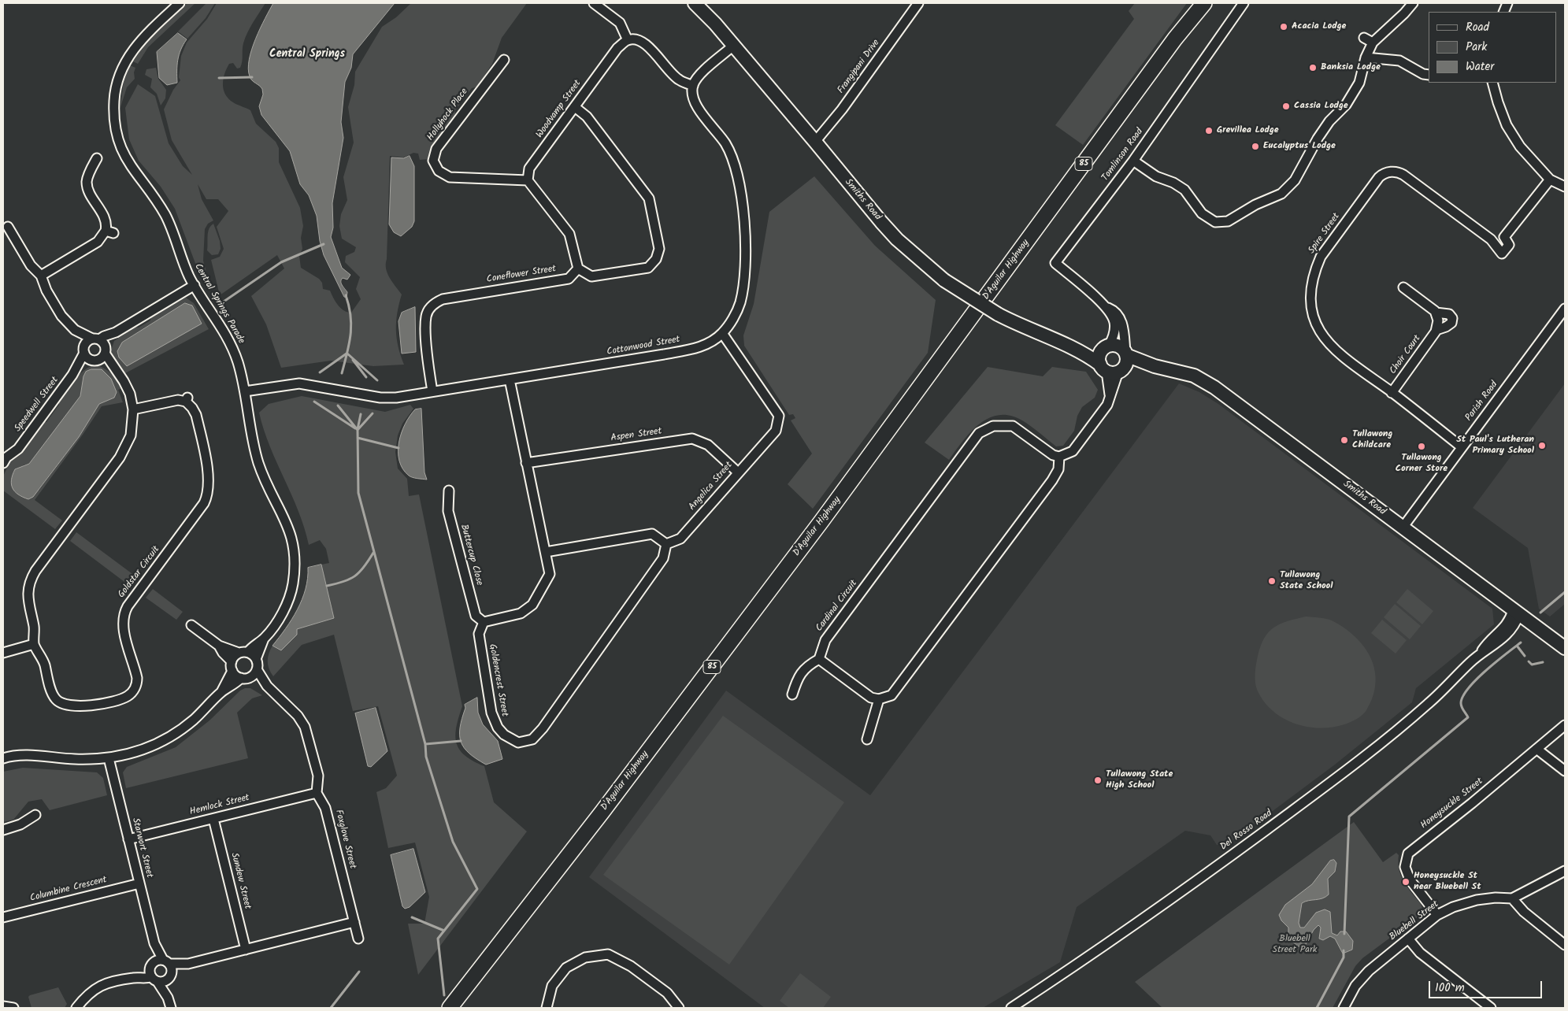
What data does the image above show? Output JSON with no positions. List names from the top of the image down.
{
  "streets": {
    "highway": ["85", "D'Aguilar Highway"],
    "main road": ["Smiths Road"],
    "street": [
      "Frangipani Drive",
      "Woodvamp Street",
      "Hollyhock Place",
      "Tomlinson Road",
      "Spire Street",
      "Coneflower Street",
      "Central Springs Parade",
      "Cottonwood Street",
      "Choir Court",
      "Parish Road",
      "Speedwell Street",
      "Aspen Street",
      "Angelica Street",
      "Buttercup Close",
      "Goldstar Circuit",
      "Cardinal Circuit",
      "Goldencrest Street",
      "Honeysuckle Street",
      "Hemlock Street",
      "Del Rosso Road",
      "Foxglove Street",
      "Starwort Street",
      "Sundew Street",
      "Columbine Crescent",
      "Bluebell Street"
    ]
  },
  "crossings": [
    ["Frangipani Drive", "Smiths Road"],
    ["Woodvamp Street", "Hollyhock Place"],
    ["Tomlinson Road", "Smiths Road"],
    ["Smiths Road", "Parish Road"],
    ["Smiths Road", "Del Rosso Road"],
    ["Spire Street", "Choir Court"],
    ["Spire Street", "Parish Road"],
    ["Coneflower Street", "Cottonwood Street"],
    ["Central Springs Parade", "Cottonwood Street"],
    ["Central Springs Parade", "Speedwell Street"],
    ["Cottonwood Street", "Angelica Street"],
    ["Speedwell Street", "Goldstar Circuit"],
    ["Aspen Street", "Angelica Street"],
    ["Angelica Street", "Goldencrest Street"],
    ["Buttercup Close", "Goldencrest Street"],
    ["Honeysuckle Street", "Bluebell Street"],
    ["Hemlock Street", "Foxglove Street"],
    ["Hemlock Street", "Starwort Street"],
    ["Hemlock Street", "Sundew Street"],
    ["Starwort Street", "Columbine Crescent"]
  ],
  "districts": ["Central Springs"],
  "parks": ["Bluebell Street Park"],
  "places": [
    "Acacia Lodge",
    "Banksia Lodge",
    "Cassia Lodge",
    "Grevillea Lodge",
    "Eucalyptus Lodge",
    "Tullawong Childcare",
    "St Paul's Lutheran Primary School",
    "Tullawong Corner Store",
    "Tullawong State School",
    "Tullawong State High School",
    "Honeysuckle St near Bluebell St"
  ],
  "legend": ["Road", "Park", "Water"],
  "scale_bar": "100 m"
}
